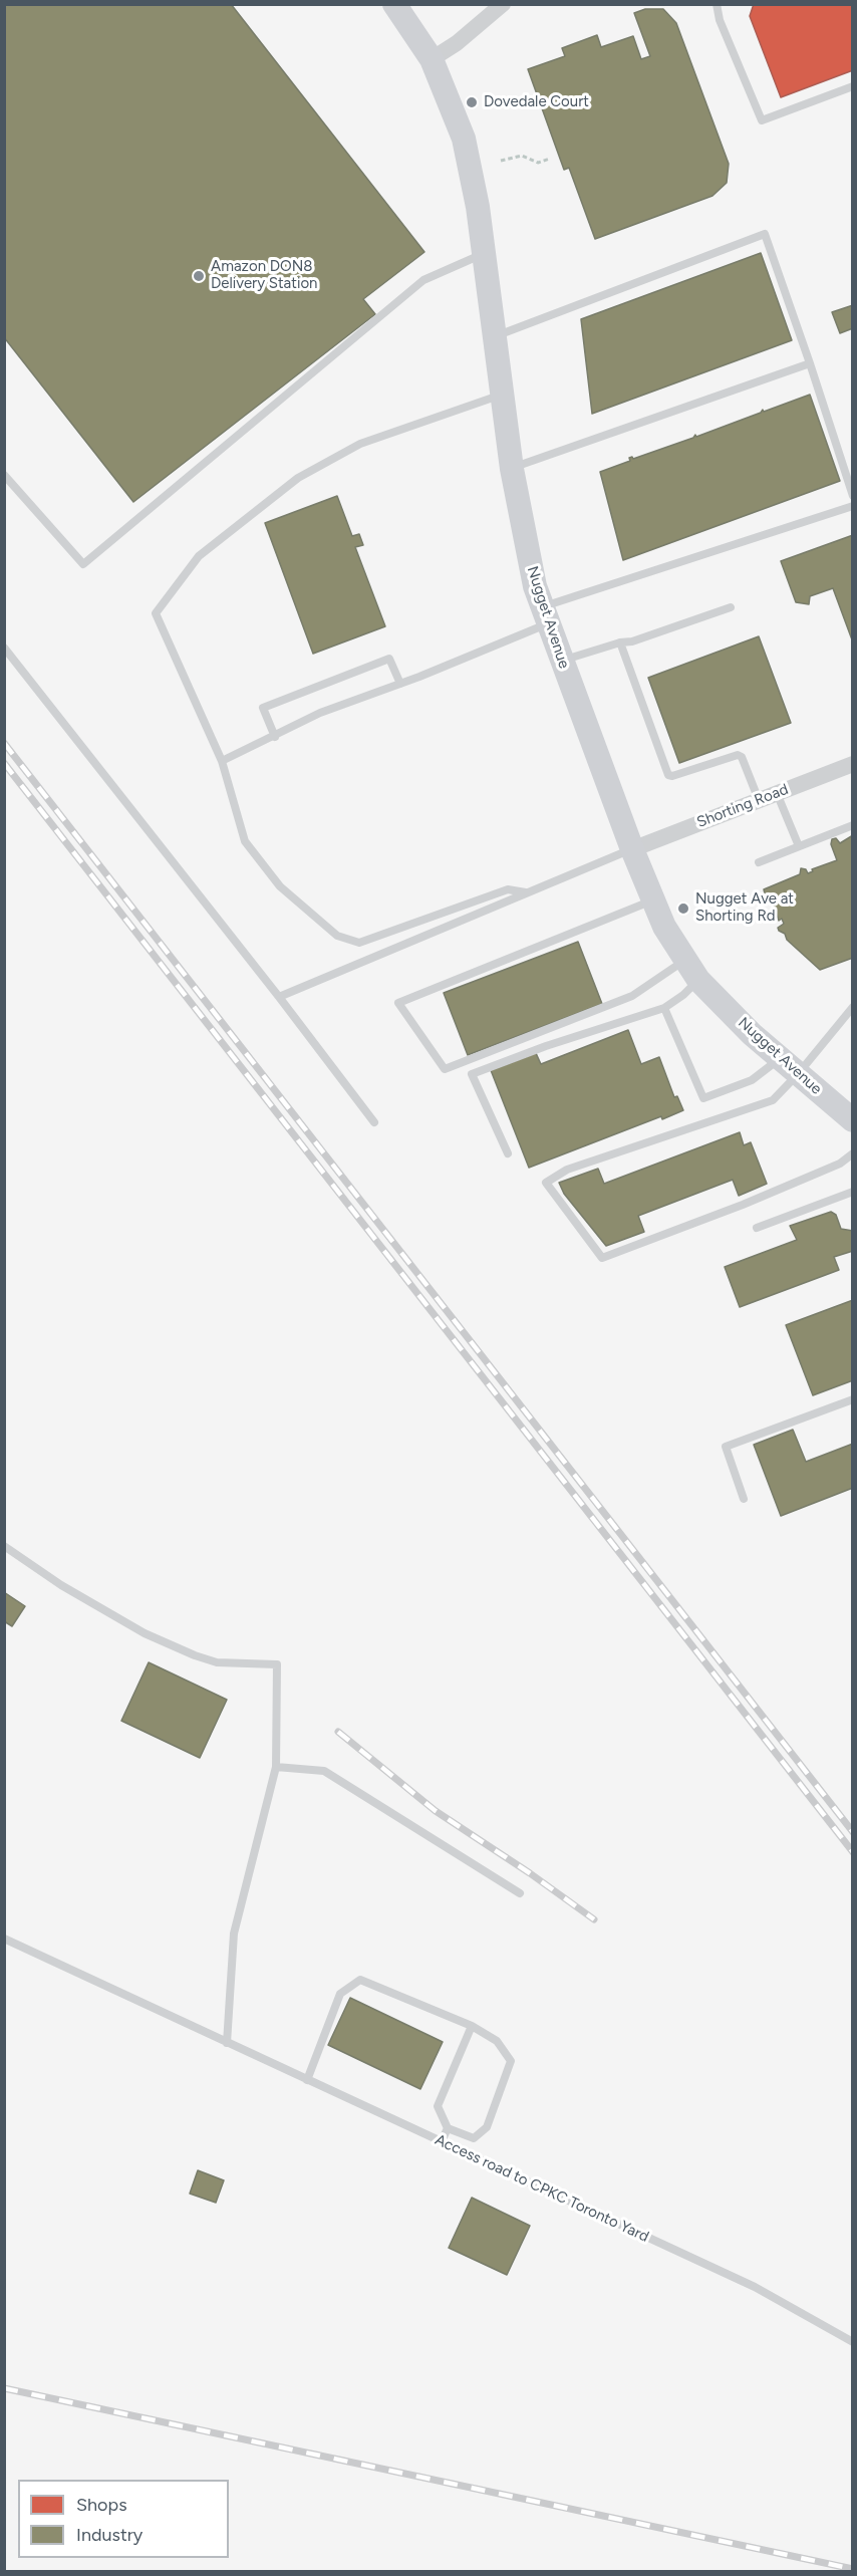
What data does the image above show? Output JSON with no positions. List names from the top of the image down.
{
  "streets": {
    "street": ["Nugget Avenue", "Shorting Road"],
    "lane": ["Access road to CPKC Toronto Yard"]
  },
  "crossings": [
    ["Nugget Avenue", "Shorting Road"]
  ],
  "places": ["Dovedale Court", "Amazon DON8 Delivery Station", "Nugget Ave at Shorting Rd"],
  "legend": ["Shops", "Industry"]
}
